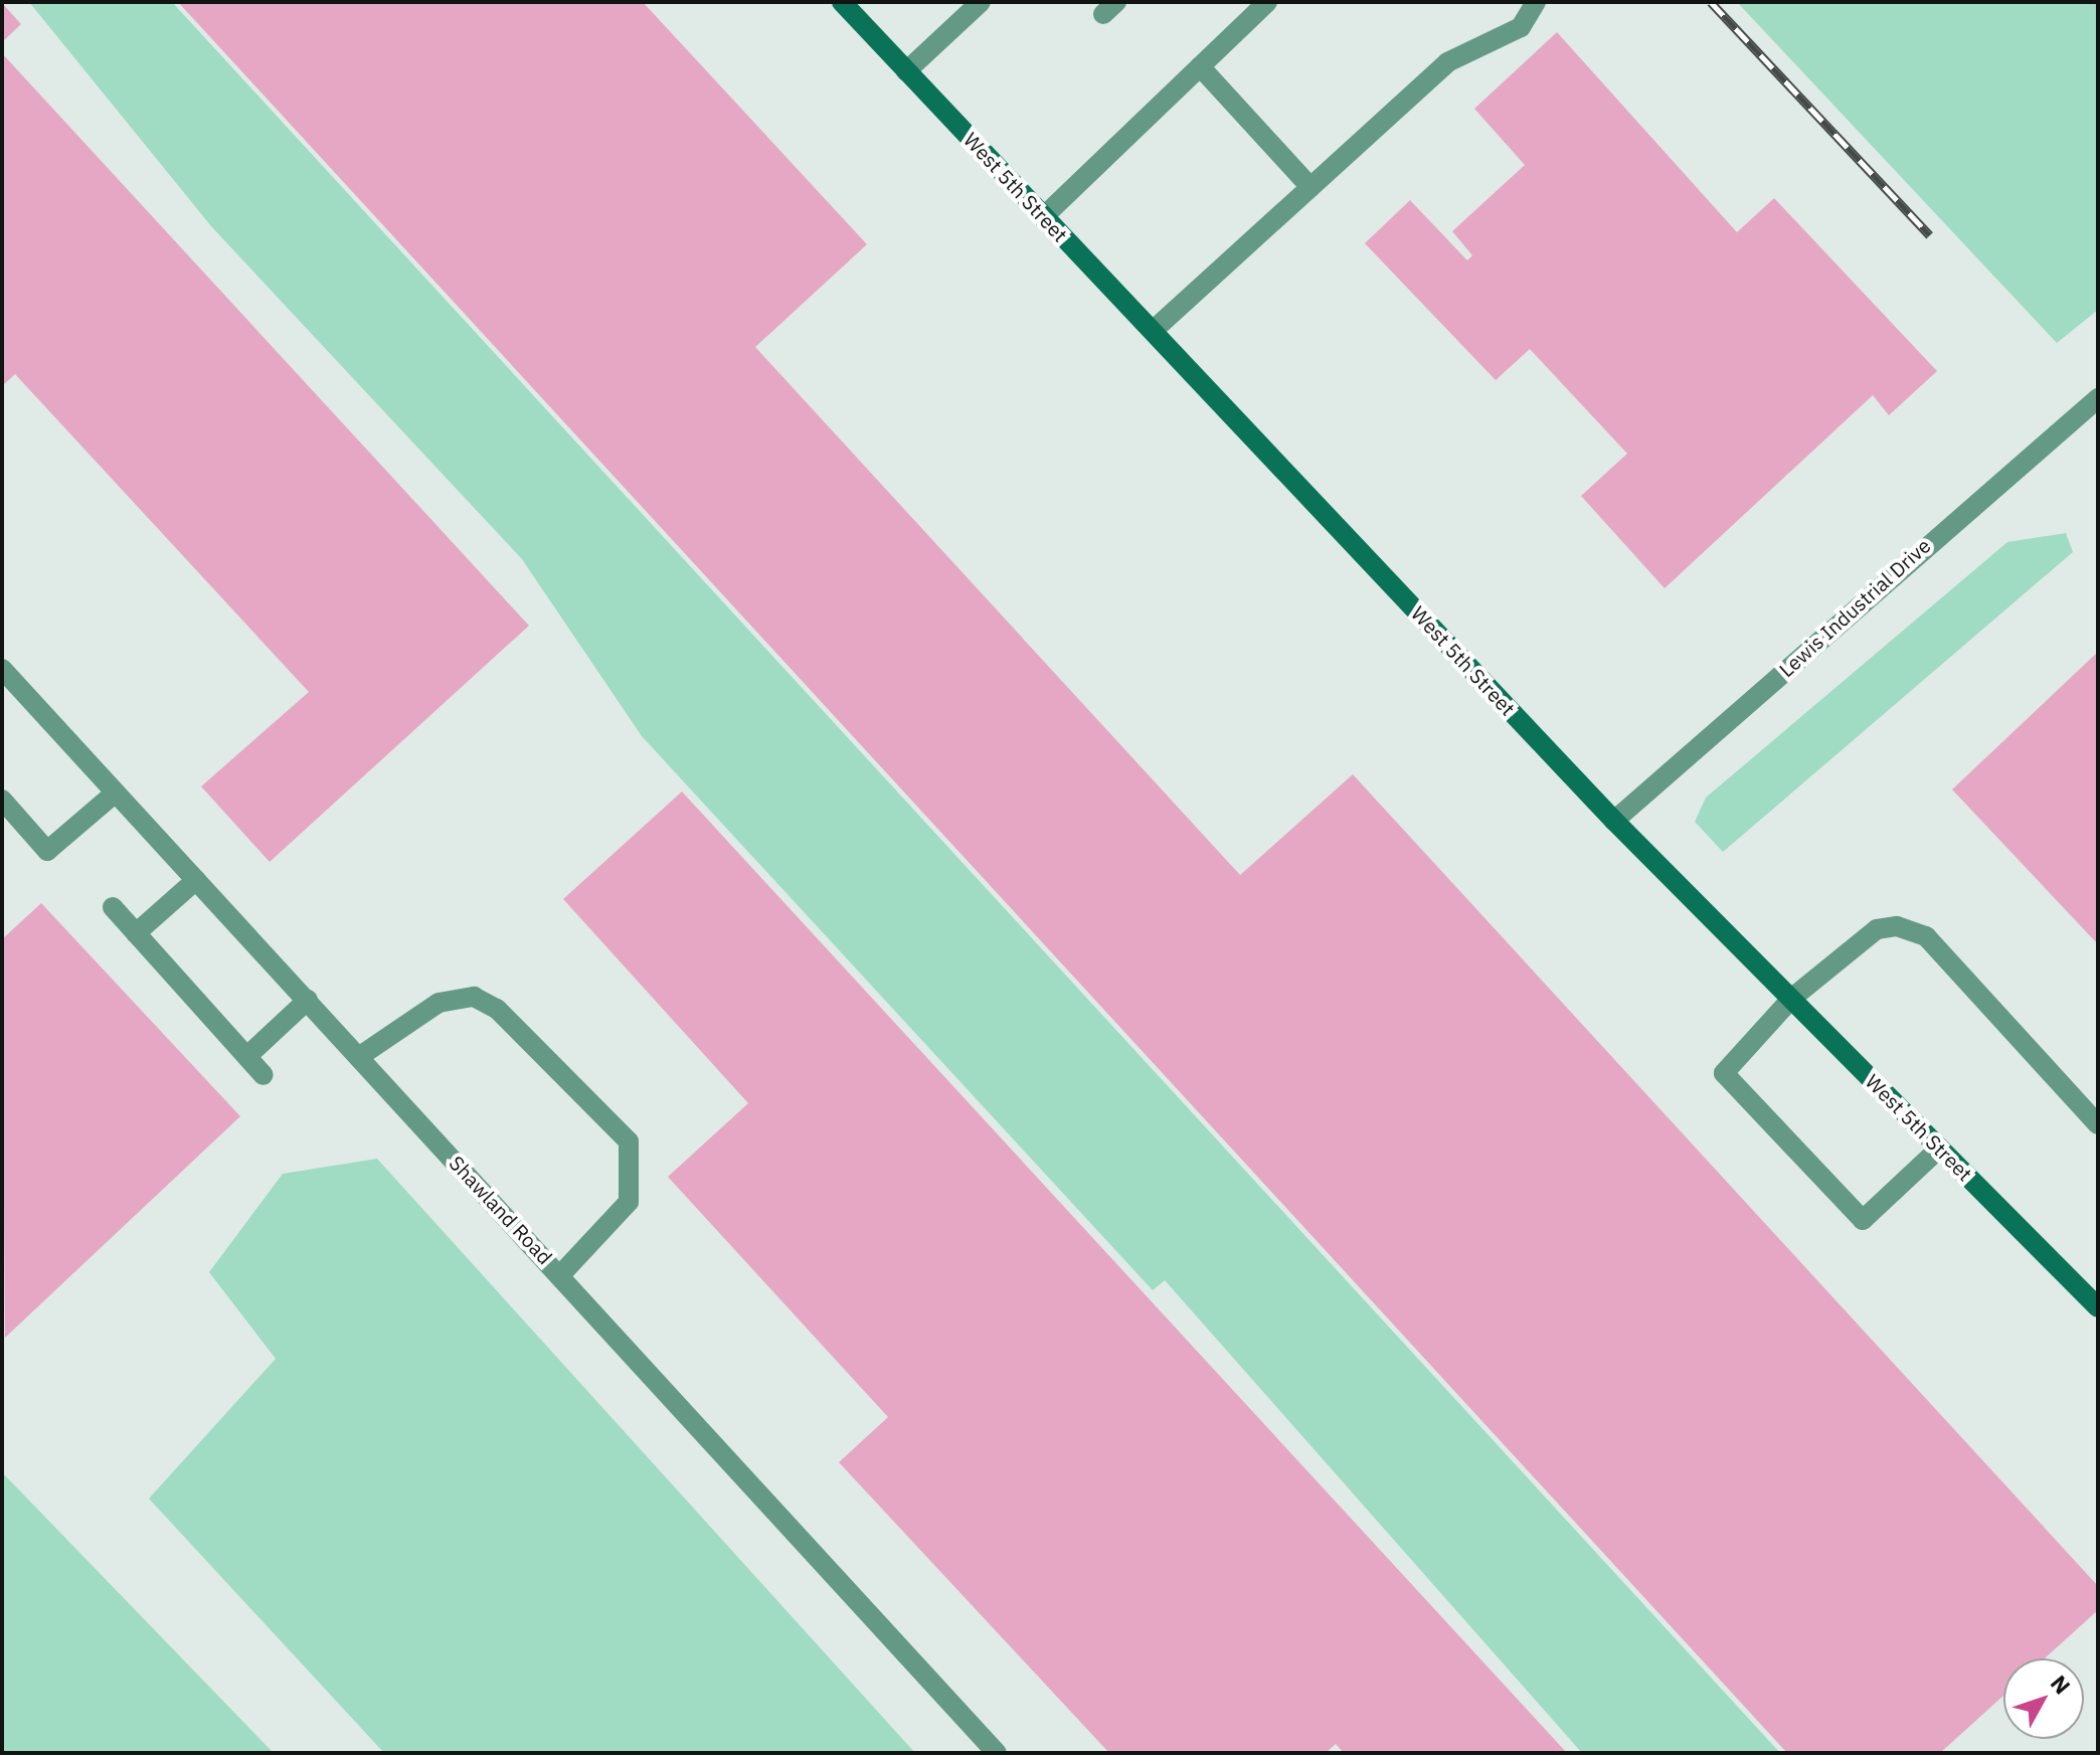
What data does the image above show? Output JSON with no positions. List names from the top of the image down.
{
  "streets": {
    "street": ["West 5th Street", "Lewis Industrial Drive", "Shawland Road"]
  },
  "crossings": [
    ["West 5th Street", "Lewis Industrial Drive"]
  ],
  "north": "top right"
}
